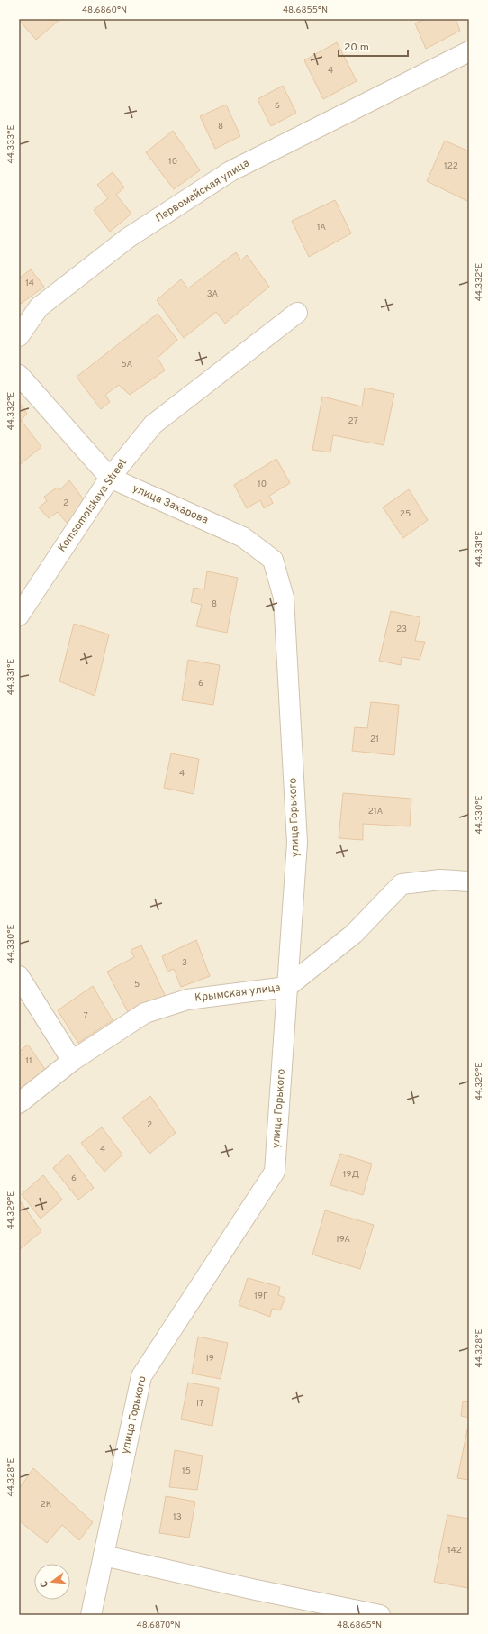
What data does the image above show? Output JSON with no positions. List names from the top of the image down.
{
  "streets": {
    "street": [
      "Первомайская улица",
      "улица Захарова",
      "Komsomolskaya Street",
      "улица Горького",
      "Крымская улица"
    ]
  },
  "crossings": [
    ["улица Захарова", "Komsomolskaya Street"],
    ["улица Захарова", "улица Горького"],
    ["улица Горького", "Крымская улица"]
  ],
  "house_numbers": [
    "4",
    "6",
    "8",
    "10",
    "122",
    "1А",
    "14",
    "3А",
    "5А",
    "27",
    "10",
    "2",
    "25",
    "8",
    "23",
    "6",
    "21",
    "4",
    "21А",
    "3",
    "5",
    "7",
    "11",
    "2",
    "4",
    "19Д",
    "6",
    "19А",
    "19Г",
    "19",
    "17",
    "15",
    "2К",
    "13",
    "142"
  ],
  "scale_bar": "20 m",
  "north": "left",
  "coordinates": [
    "48.6860°N",
    "48.6855°N",
    "44.333°E",
    "44.332°E",
    "44.331°E",
    "44.330°E",
    "44.329°E",
    "44.328°E",
    "48.6870°N",
    "48.6865°N"
  ]
}
